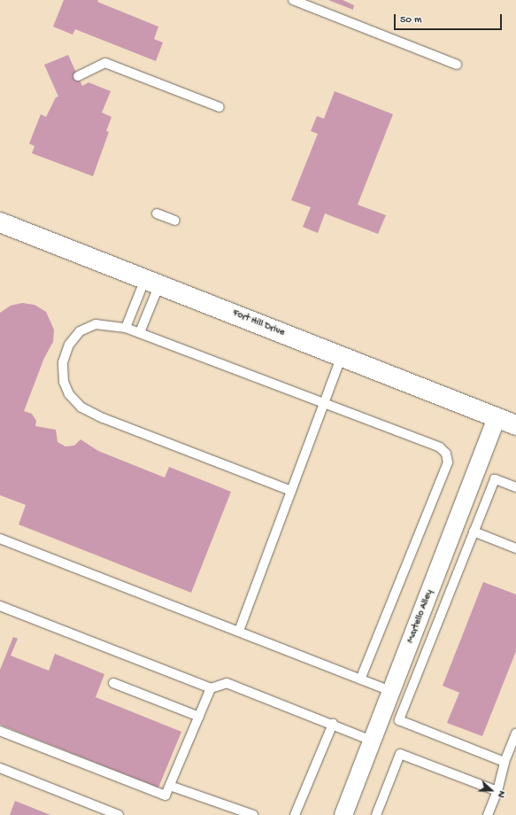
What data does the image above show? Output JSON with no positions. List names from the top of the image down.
{
  "streets": {
    "street": ["Fort Hill Drive", "Martello Alley"]
  },
  "crossings": [
    ["Fort Hill Drive", "Martello Alley"]
  ],
  "scale_bar": "50 m",
  "north": "right"
}
